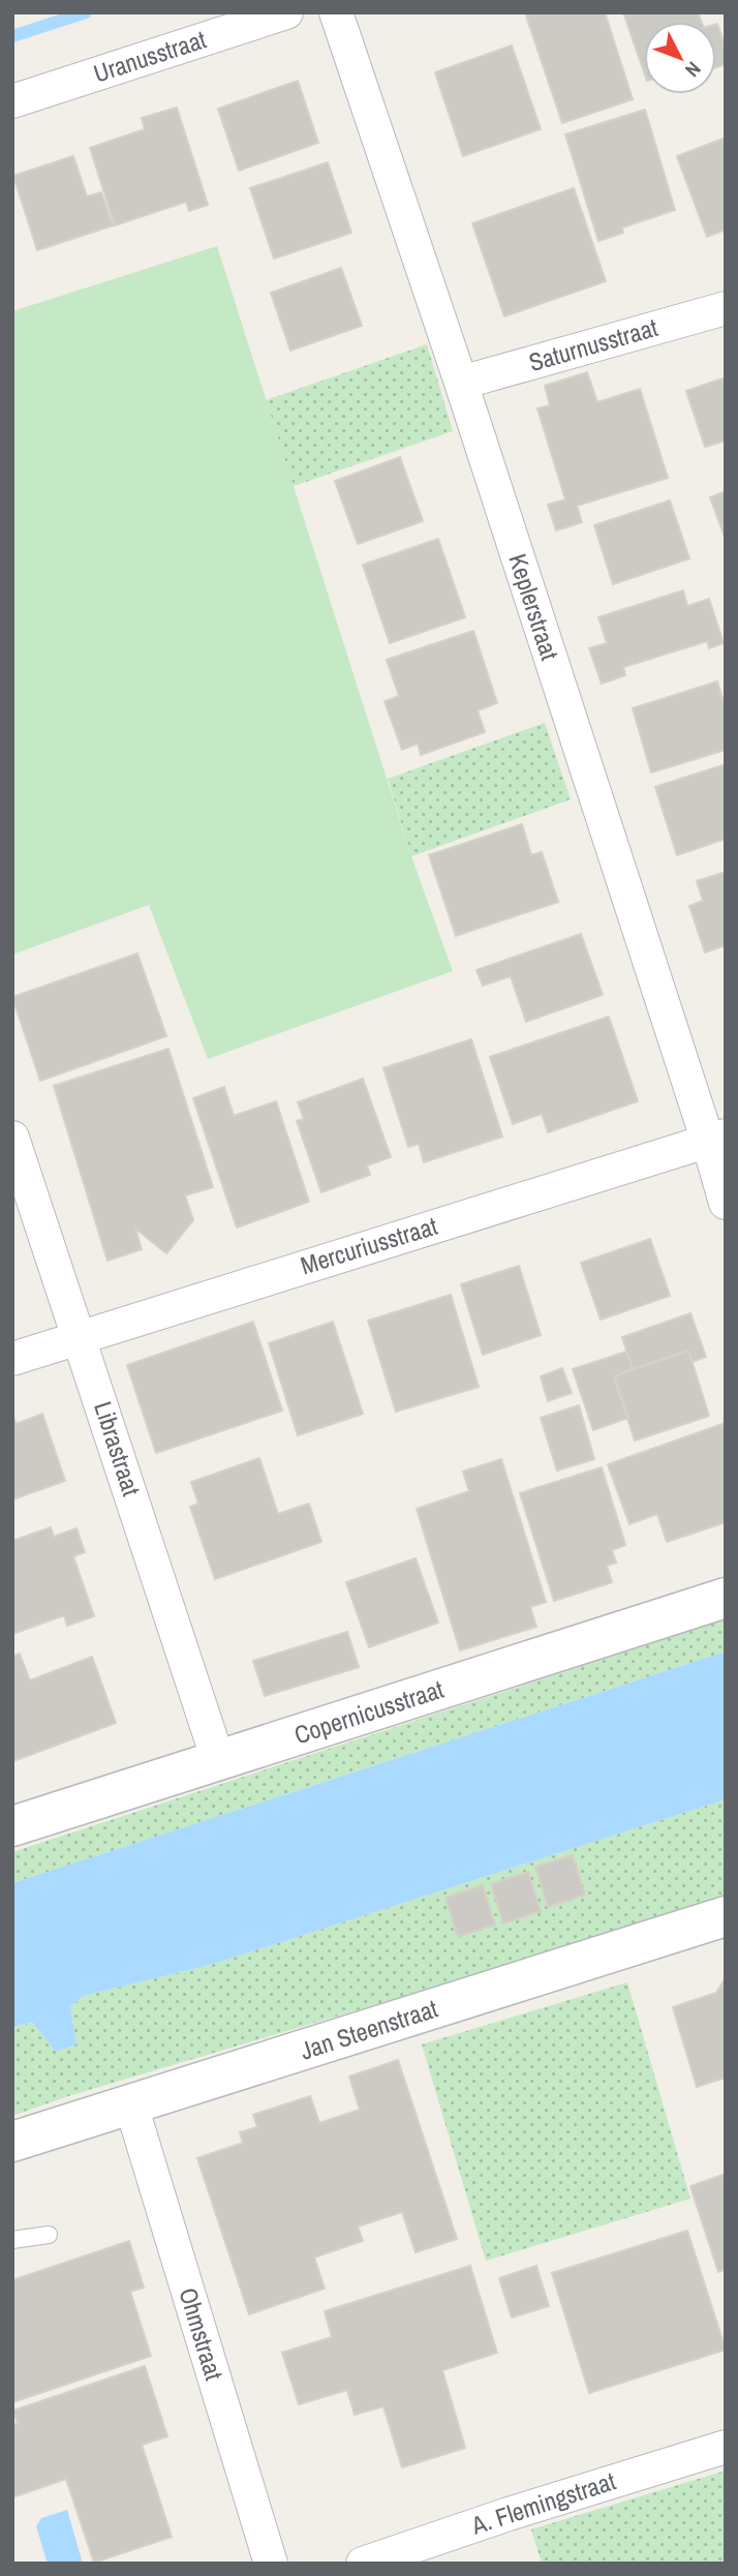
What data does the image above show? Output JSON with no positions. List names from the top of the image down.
{
  "streets": {
    "street": [
      "Uranusstraat",
      "Saturnusstraat",
      "Keplerstraat",
      "Mercuriusstraat",
      "Librastraat",
      "Copernicusstraat",
      "Jan Steenstraat",
      "Ohmstraat",
      "A. Flemingstraat"
    ]
  },
  "crossings": [
    ["Saturnusstraat", "Keplerstraat"],
    ["Keplerstraat", "Mercuriusstraat"],
    ["Mercuriusstraat", "Librastraat"],
    ["Librastraat", "Copernicusstraat"],
    ["Jan Steenstraat", "Ohmstraat"]
  ],
  "north": "bottom right"
}
